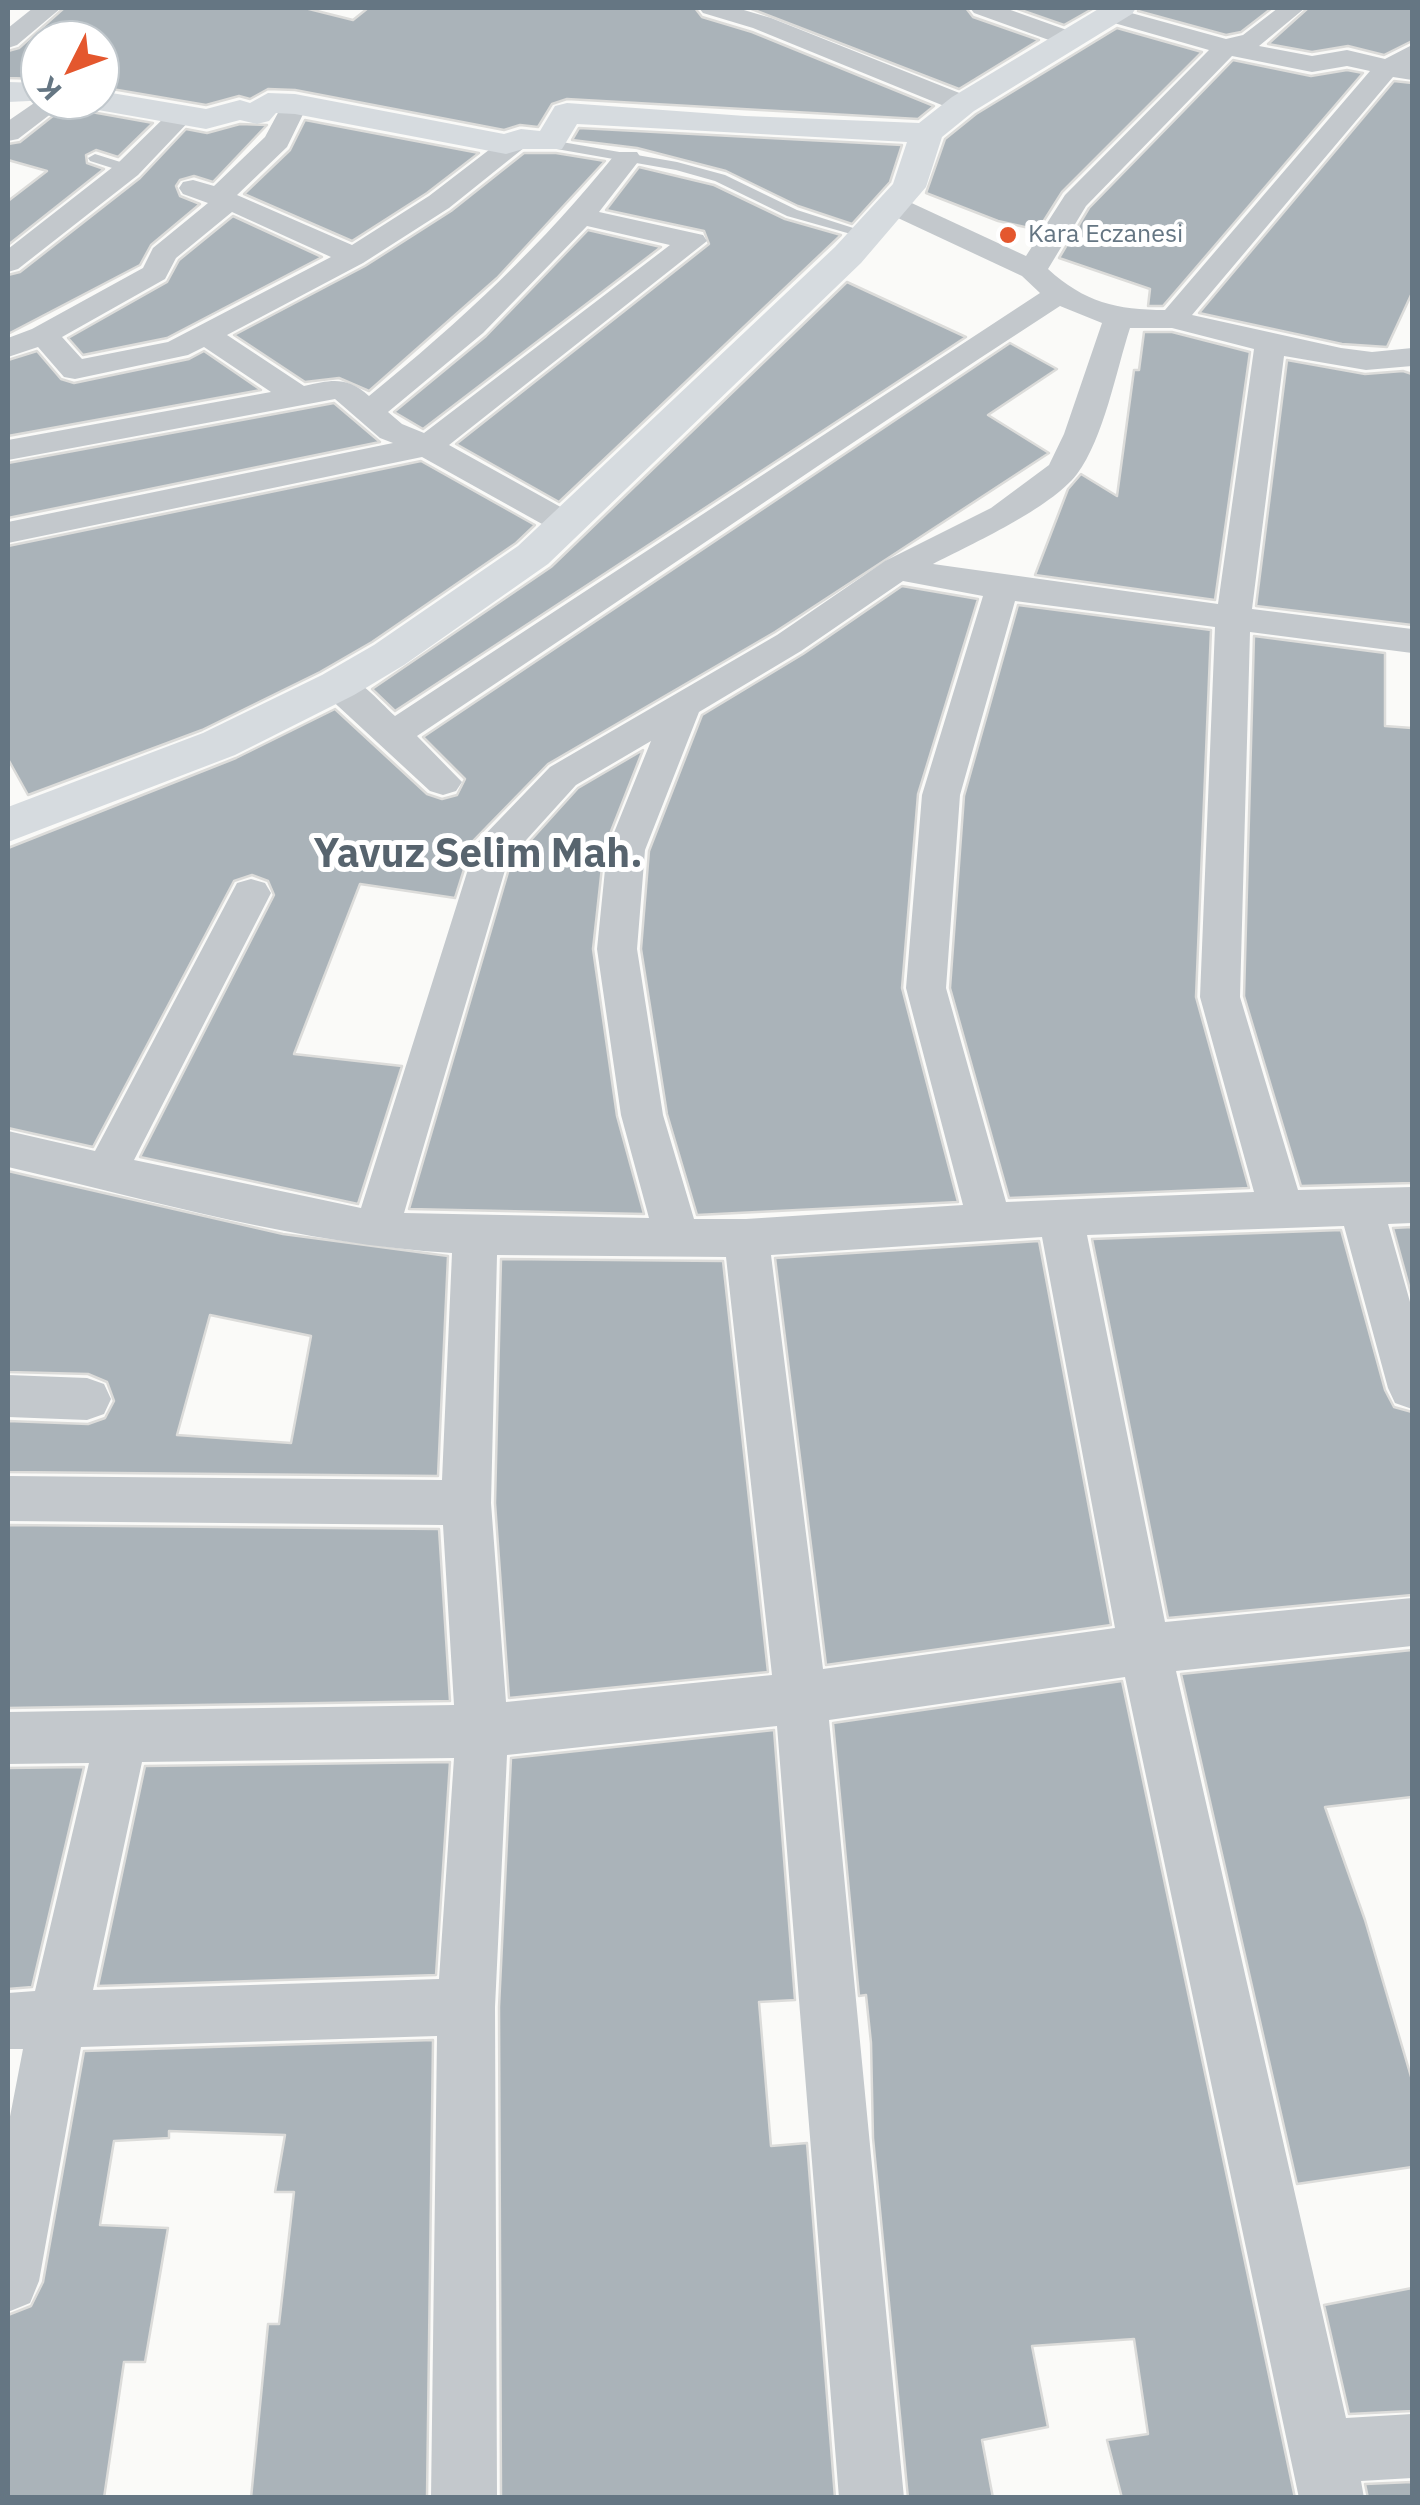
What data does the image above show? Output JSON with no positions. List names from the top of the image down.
{
  "districts": ["Yavuz Selim Mah."],
  "places": ["Kara Eczanesi"],
  "north": "bottom left"
}
